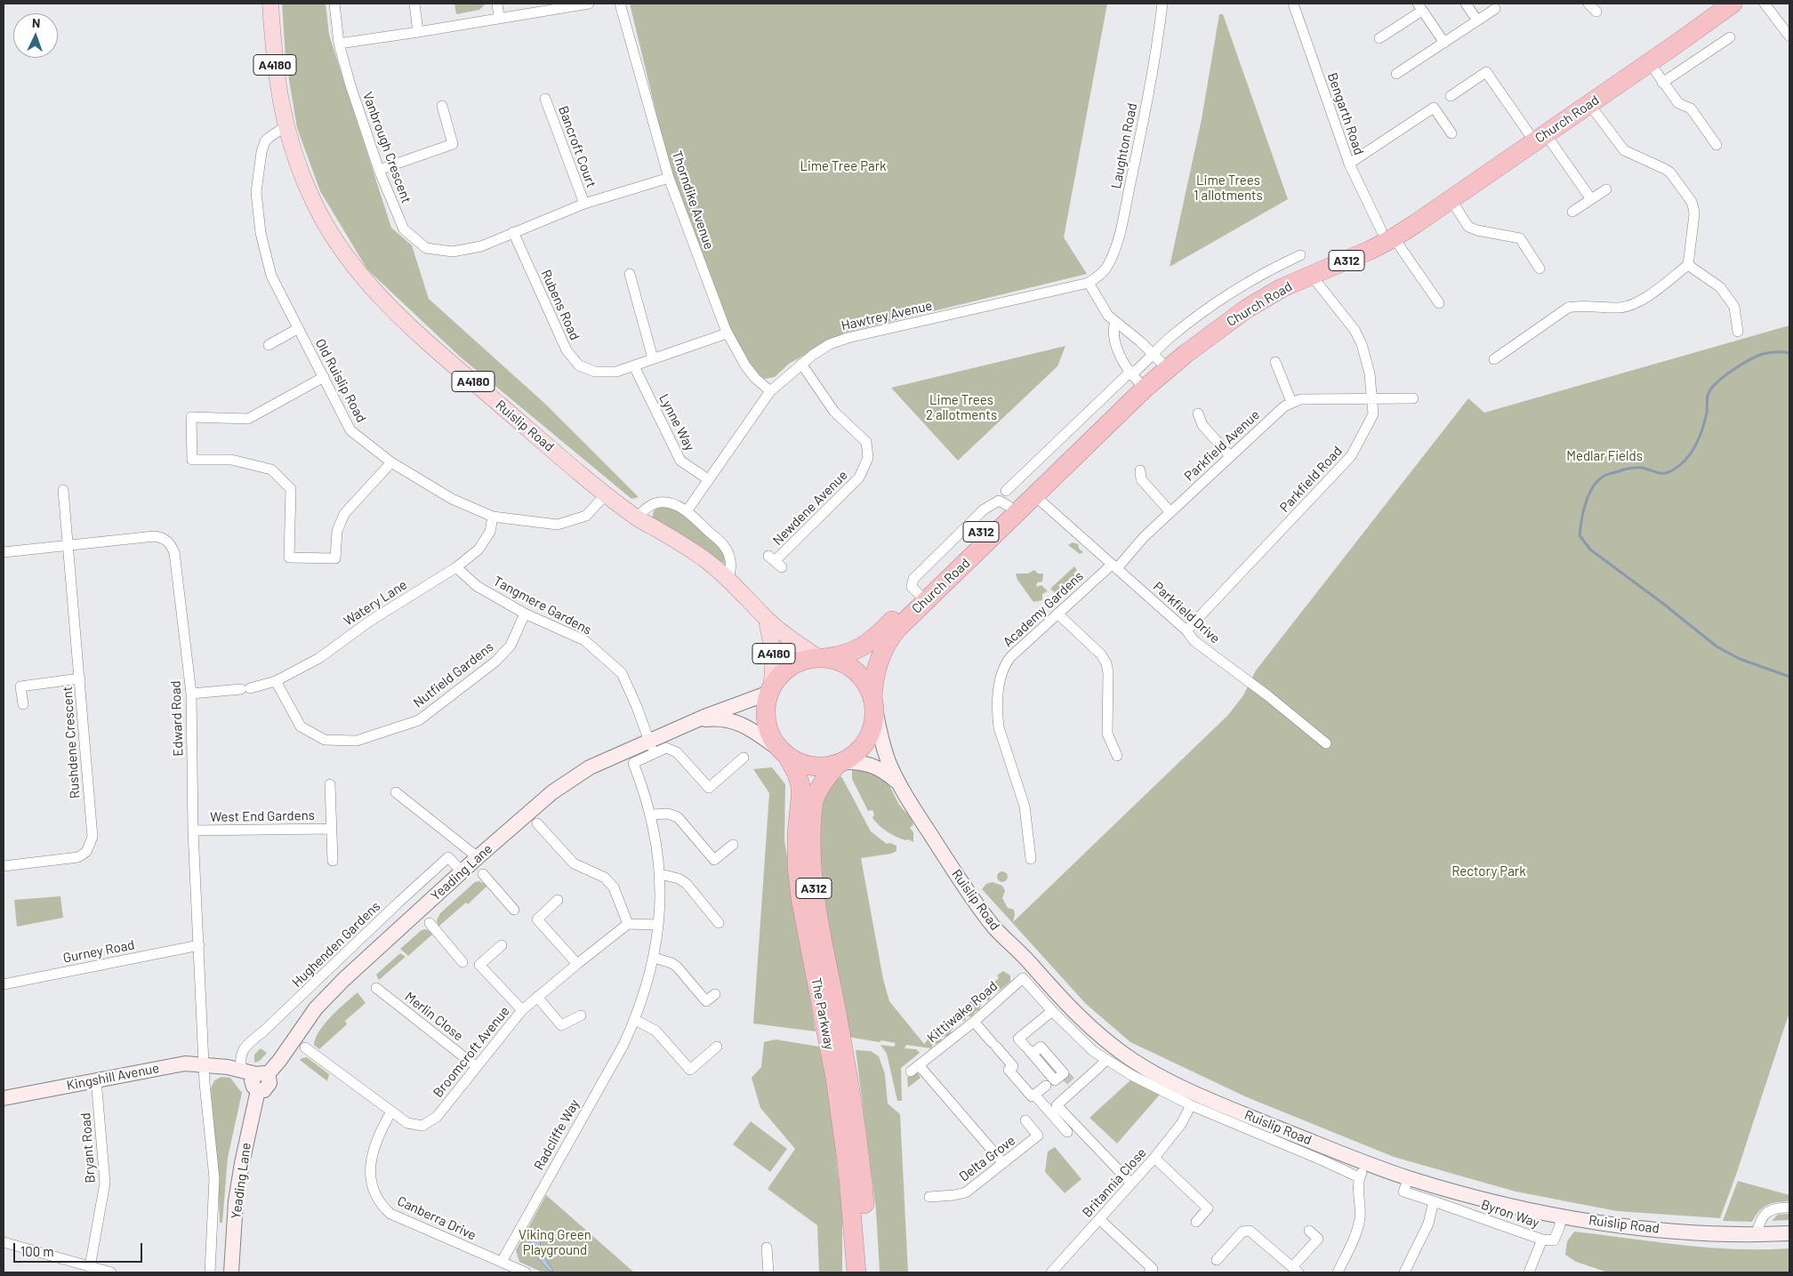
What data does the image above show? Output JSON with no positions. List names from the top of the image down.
{
  "streets": {
    "highway": ["Church Road", "A312", "The Parkway"],
    "main road": ["A4180", "Ruislip Road"],
    "street": [
      "Bengarth Road",
      "Laughton Road",
      "Bancroft Court",
      "Vanbrough Crescent",
      "Thorndike Avenue",
      "Rubens Road",
      "Hawtrey Avenue",
      "Old Ruislip Road",
      "Lynne Way",
      "Parkfield Avenue",
      "Parkfield Road",
      "Newdene Avenue",
      "Watery Lane",
      "Tangmere Gardens",
      "Academy Gardens",
      "Parkfield Drive",
      "Nutfield Gardens",
      "Edward Road",
      "Rushdene Crescent",
      "West End Gardens",
      "Yeading Lane",
      "Hughenden Gardens",
      "Gurney Road",
      "Kittiwake Road",
      "Merlin Close",
      "Broomcroft Avenue",
      "Kingshill Avenue",
      "Radcliffe Way",
      "Bryant Road",
      "Delta Grove",
      "Britannia Close",
      "Byron Way",
      "Canberra Drive"
    ]
  },
  "crossings": [
    ["A4180", "Church Road"],
    ["A4180", "A312"],
    ["A4180", "Old Ruislip Road"],
    ["A4180", "Ruislip Road"],
    ["A4180", "Yeading Lane"],
    ["A4180", "The Parkway"],
    ["Bengarth Road", "Church Road"],
    ["Church Road", "A312"],
    ["Church Road", "Ruislip Road"],
    ["Church Road", "Parkfield Road"],
    ["Church Road", "Parkfield Drive"],
    ["Church Road", "Yeading Lane"],
    ["Church Road", "The Parkway"],
    ["Laughton Road", "Hawtrey Avenue"],
    ["Bancroft Court", "Vanbrough Crescent"],
    ["Vanbrough Crescent", "Thorndike Avenue"],
    ["Vanbrough Crescent", "Rubens Road"],
    ["Thorndike Avenue", "Rubens Road"],
    ["Thorndike Avenue", "Hawtrey Avenue"],
    ["A312", "Ruislip Road"],
    ["A312", "Yeading Lane"],
    ["A312", "The Parkway"],
    ["Rubens Road", "Lynne Way"],
    ["Hawtrey Avenue", "Lynne Way"],
    ["Hawtrey Avenue", "Newdene Avenue"],
    ["Old Ruislip Road", "Ruislip Road"],
    ["Old Ruislip Road", "Watery Lane"],
    ["Ruislip Road", "Yeading Lane"],
    ["Ruislip Road", "The Parkway"],
    ["Ruislip Road", "Byron Way"],
    ["Parkfield Avenue", "Academy Gardens"],
    ["Parkfield Avenue", "Parkfield Drive"],
    ["Parkfield Road", "Parkfield Drive"],
    ["Watery Lane", "Tangmere Gardens"],
    ["Watery Lane", "Nutfield Gardens"],
    ["Watery Lane", "Edward Road"],
    ["Tangmere Gardens", "Nutfield Gardens"],
    ["Tangmere Gardens", "Yeading Lane"],
    ["Tangmere Gardens", "Radcliffe Way"],
    ["Academy Gardens", "Parkfield Drive"],
    ["Edward Road", "Rushdene Crescent"],
    ["Edward Road", "West End Gardens"],
    ["Edward Road", "Gurney Road"],
    ["Edward Road", "Kingshill Avenue"],
    ["Yeading Lane", "Hughenden Gardens"],
    ["Yeading Lane", "The Parkway"],
    ["Yeading Lane", "Kingshill Avenue"],
    ["Yeading Lane", "Radcliffe Way"],
    ["Hughenden Gardens", "Kingshill Avenue"],
    ["Kittiwake Road", "Delta Grove"],
    ["Merlin Close", "Broomcroft Avenue"],
    ["Broomcroft Avenue", "Canberra Drive"],
    ["Kingshill Avenue", "Bryant Road"],
    ["Radcliffe Way", "Canberra Drive"]
  ],
  "parks": [
    "Lime Tree Park",
    "Lime Trees 1 allotments",
    "Lime Trees 2 allotments",
    "Medlar Fields",
    "Rectory Park",
    "Viking Green Playground"
  ],
  "scale_bar": "100 m",
  "north": "top"
}
